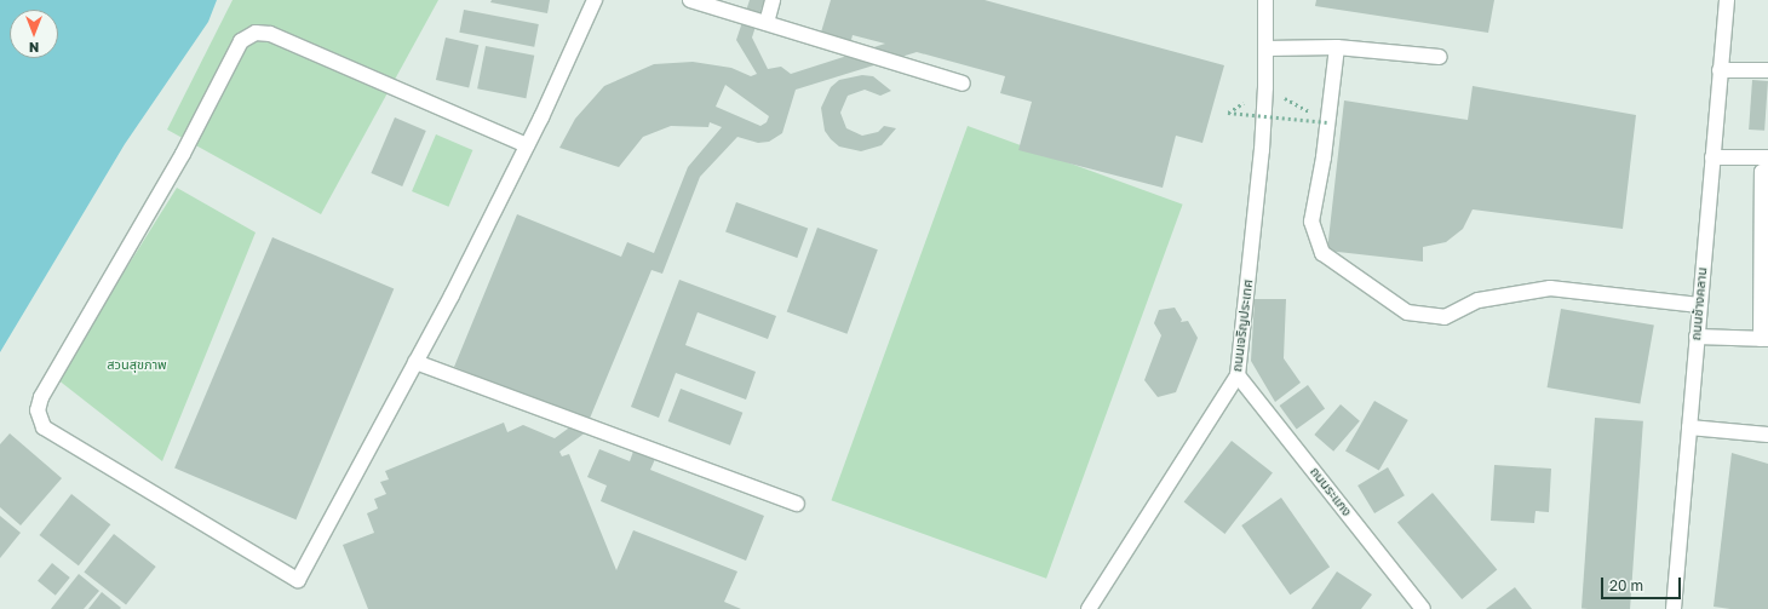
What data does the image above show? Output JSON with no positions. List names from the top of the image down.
{
  "streets": {
    "street": ["ถนนช้างคลาน", "ถนนเจริญประเทศ", "ถนนระแกง"]
  },
  "crossings": [
    ["ถนนเจริญประเทศ", "ถนนระแกง"]
  ],
  "parks": ["สวนสุขภาพ"],
  "scale_bar": "20 m",
  "north": "bottom"
}
